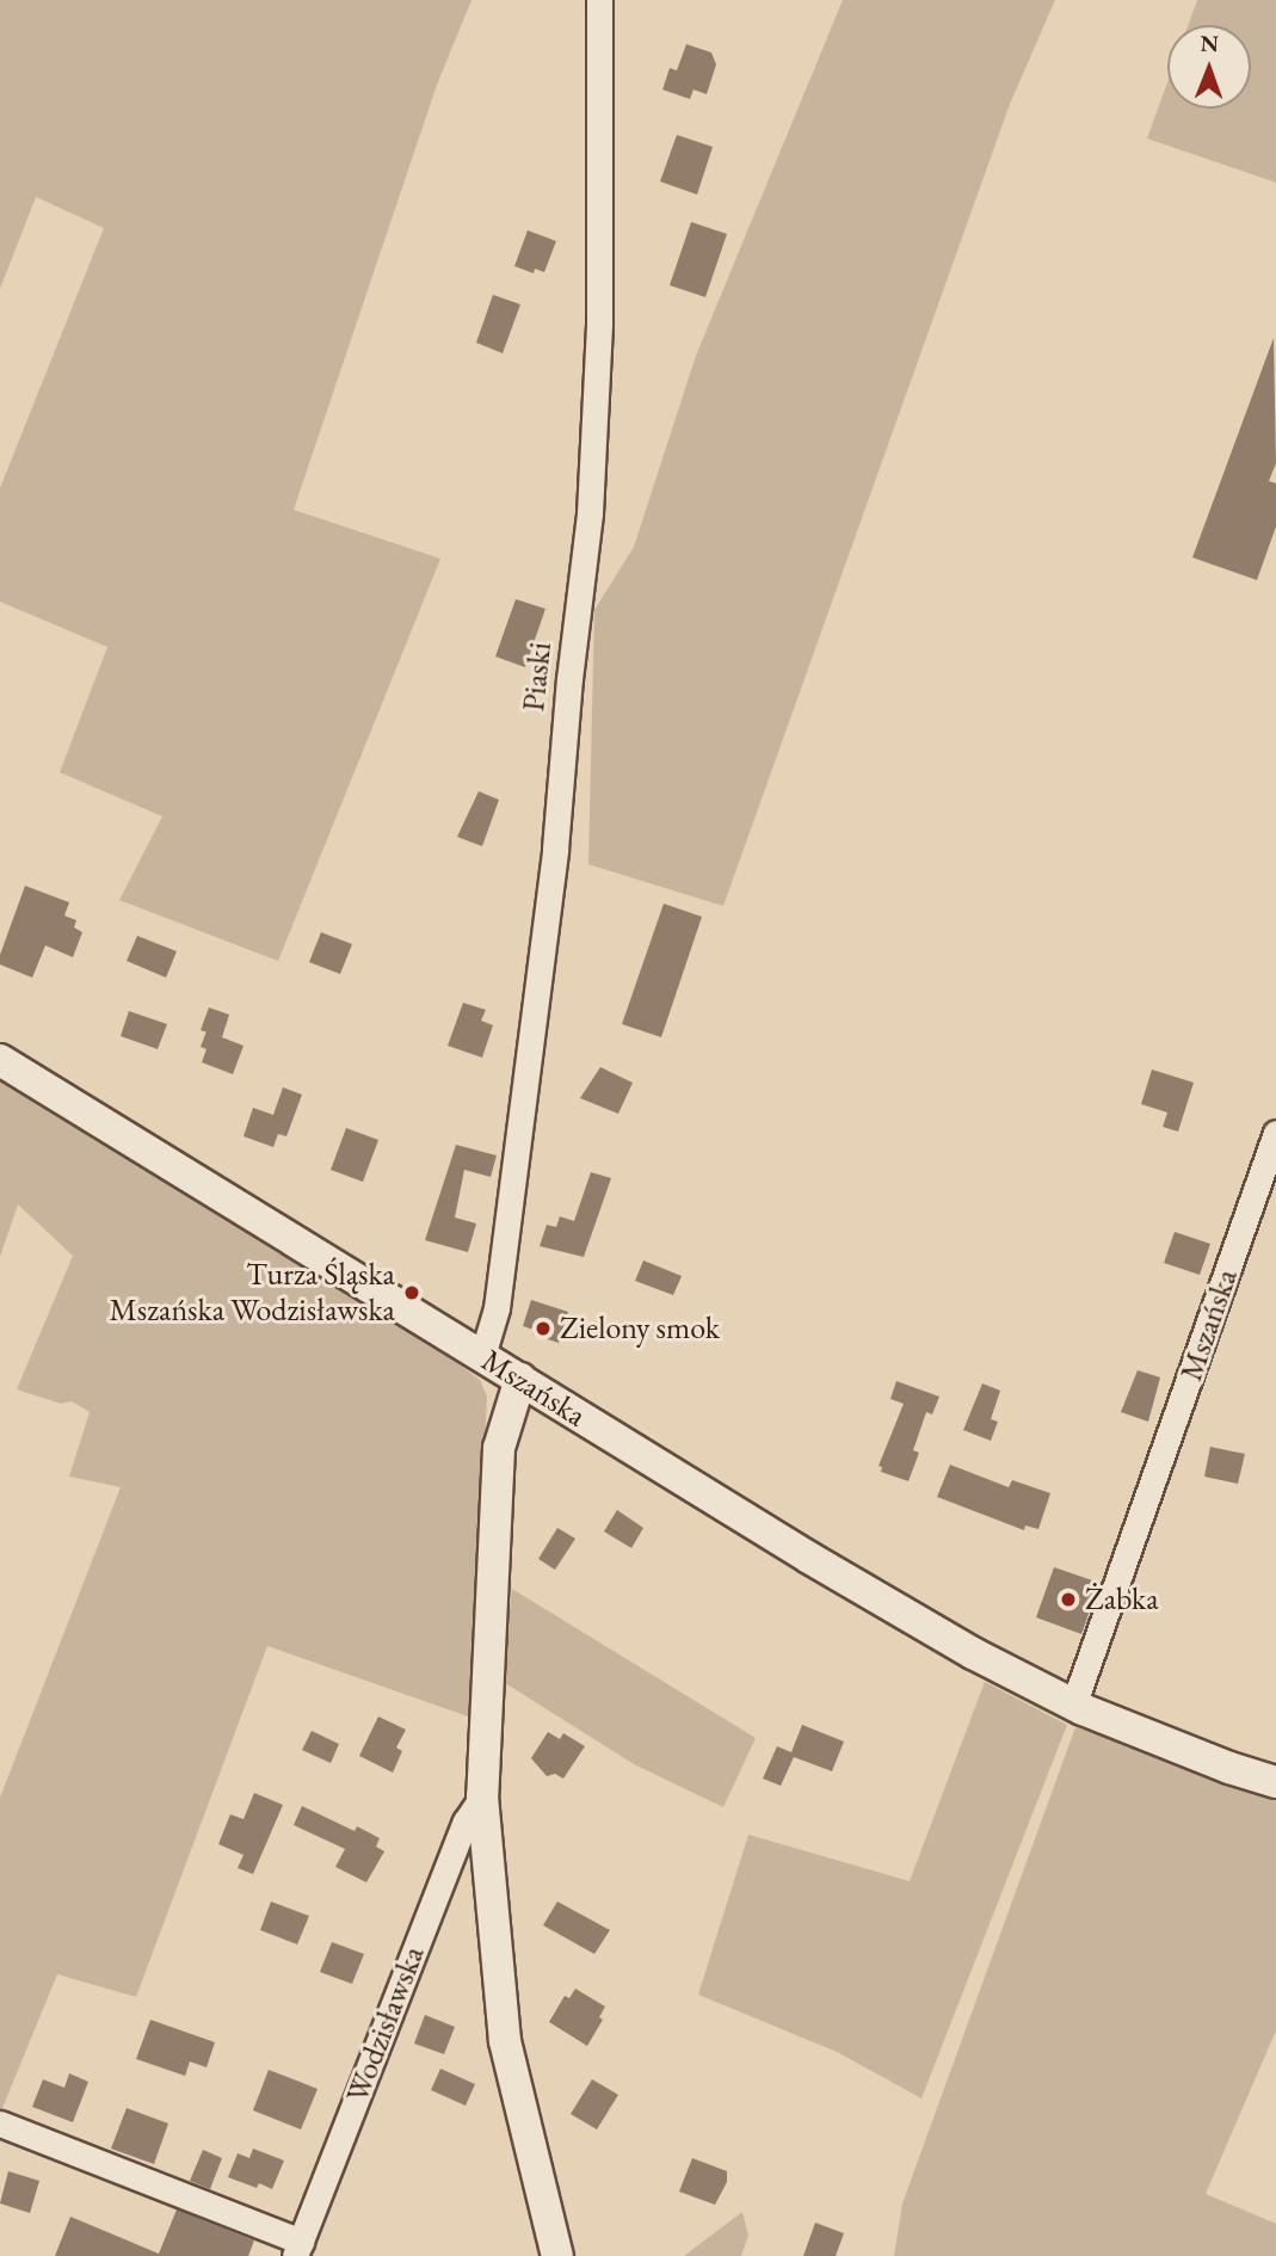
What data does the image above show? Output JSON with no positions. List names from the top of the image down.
{
  "streets": {
    "street": ["Piaski", "Mszańska", "Wodzisławska"]
  },
  "crossings": [
    ["Piaski", "Mszańska"],
    ["Mszańska", "Wodzisławska"]
  ],
  "places": ["Turza Śląska Mszańska Wodzisławska", "Zielony smok", "Żabka"],
  "north": "top"
}
